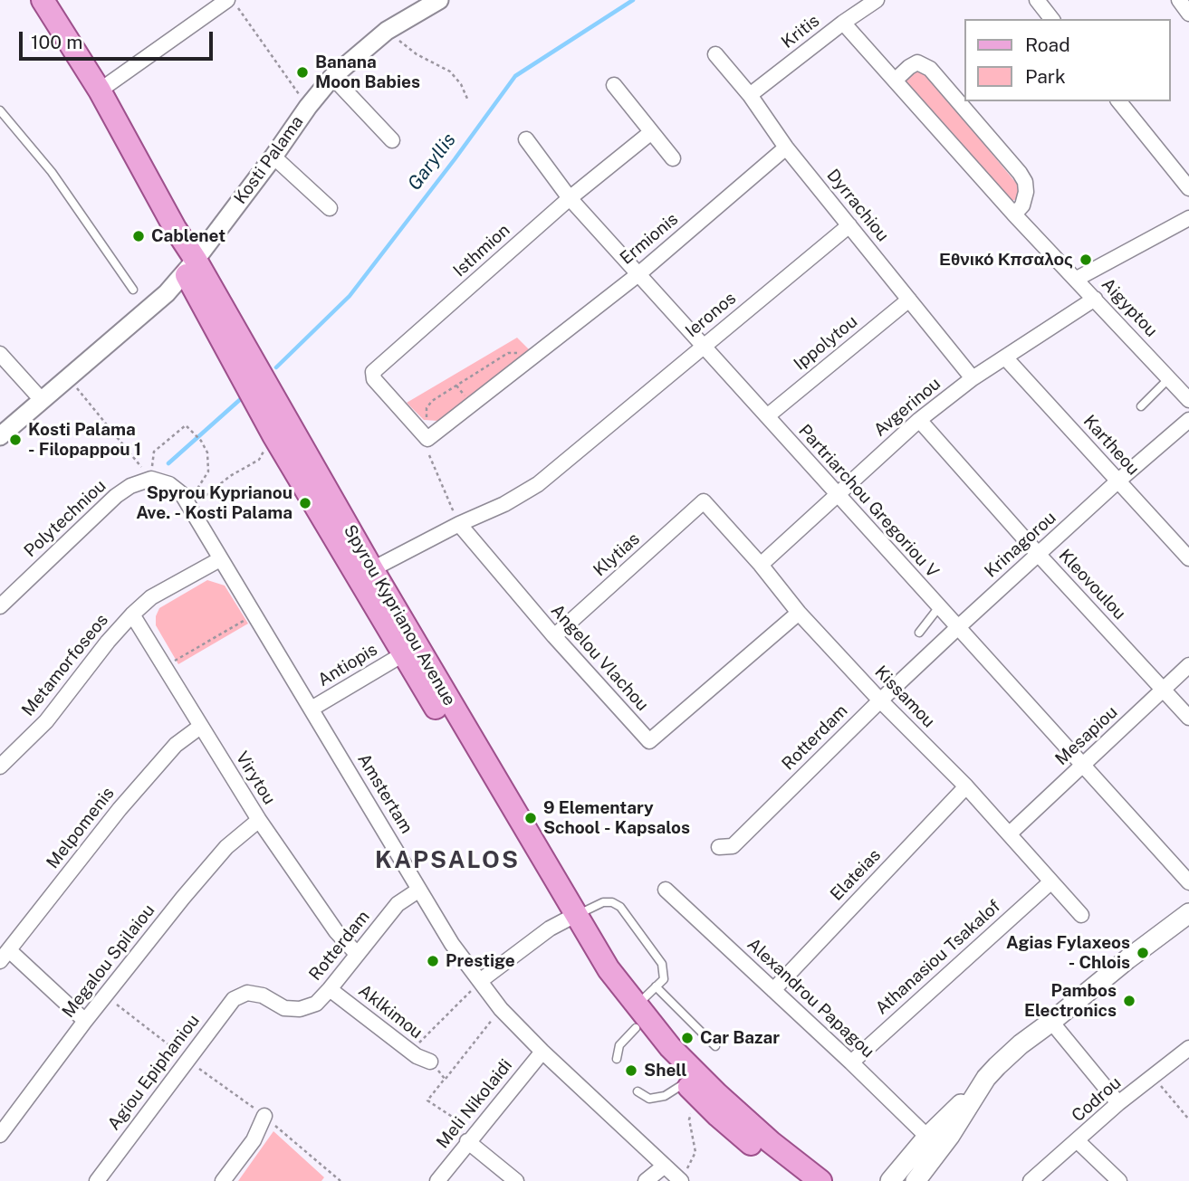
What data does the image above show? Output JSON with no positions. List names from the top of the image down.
{
  "streets": {
    "main road": ["Spyrou Kyprianou Avenue"],
    "street": [
      "Kritis",
      "Kosti Palama",
      "Dyrrachiou",
      "Ermionis",
      "Isthmion",
      "Aigyptou",
      "Ieronos",
      "Ippolytou",
      "Avgerinou",
      "Kartheou",
      "Partriarchou Gregoriou V",
      "Polytechniou",
      "Krinagorou",
      "Klytias",
      "Kleovoulou",
      "Angelou Vlachou",
      "Metamorfoseos",
      "Antiopis",
      "Kissamou",
      "Mesapiou",
      "Rotterdam",
      "Virytou",
      "Amstertam",
      "Melpomenis",
      "Elateias",
      "Athanasiou Tsakalof",
      "Megalou Spilaiou",
      "Alexandrou Papagou",
      "Aklkimou",
      "Agiou Epiphaniou",
      "Codrou",
      "Meli Nikolaidi"
    ]
  },
  "crossings": [
    ["Kritis", "Dyrrachiou"],
    ["Kritis", "Aigyptou"],
    ["Kosti Palama", "Spyrou Kyprianou Avenue"],
    ["Dyrrachiou", "Ermionis"],
    ["Dyrrachiou", "Ieronos"],
    ["Dyrrachiou", "Ippolytou"],
    ["Dyrrachiou", "Avgerinou"],
    ["Ermionis", "Isthmion"],
    ["Ermionis", "Partriarchou Gregoriou V"],
    ["Isthmion", "Partriarchou Gregoriou V"],
    ["Aigyptou", "Avgerinou"],
    ["Ieronos", "Partriarchou Gregoriou V"],
    ["Ieronos", "Angelou Vlachou"],
    ["Ippolytou", "Partriarchou Gregoriou V"],
    ["Avgerinou", "Kartheou"],
    ["Avgerinou", "Partriarchou Gregoriou V"],
    ["Avgerinou", "Kleovoulou"],
    ["Avgerinou", "Kissamou"],
    ["Kartheou", "Krinagorou"],
    ["Partriarchou Gregoriou V", "Krinagorou"],
    ["Partriarchou Gregoriou V", "Mesapiou"],
    ["Polytechniou", "Amstertam"],
    ["Krinagorou", "Kleovoulou"],
    ["Krinagorou", "Kissamou"],
    ["Krinagorou", "Rotterdam"],
    ["Klytias", "Angelou Vlachou"],
    ["Klytias", "Kissamou"],
    ["Kleovoulou", "Mesapiou"],
    ["Spyrou Kyprianou Avenue", "Antiopis"],
    ["Angelou Vlachou", "Kissamou"],
    ["Metamorfoseos", "Virytou"],
    ["Metamorfoseos", "Amstertam"],
    ["Antiopis", "Amstertam"],
    ["Kissamou", "Mesapiou"],
    ["Kissamou", "Rotterdam"],
    ["Kissamou", "Elateias"],
    ["Kissamou", "Athanasiou Tsakalof"],
    ["Rotterdam", "Virytou"],
    ["Rotterdam", "Amstertam"],
    ["Rotterdam", "Aklkimou"],
    ["Rotterdam", "Agiou Epiphaniou"],
    ["Virytou", "Melpomenis"],
    ["Virytou", "Megalou Spilaiou"],
    ["Amstertam", "Meli Nikolaidi"],
    ["Elateias", "Alexandrou Papagou"],
    ["Athanasiou Tsakalof", "Alexandrou Papagou"]
  ],
  "districts": ["KAPSALOS"],
  "water": ["Garyllis"],
  "places": [
    "Banana Moon Babies",
    "Cablenet",
    "Εθνικό Κπσαλος",
    "Kosti Palama - Filopappou 1",
    "Spyrou Kyprianou Ave. - Kosti Palama",
    "9 Elementary School - Kapsalos",
    "Agias Fylaxeos - Chlois",
    "Prestige",
    "Pambos Electronics",
    "Car Bazar",
    "Shell"
  ],
  "legend": ["Road", "Park"],
  "scale_bar": "100 m"
}
